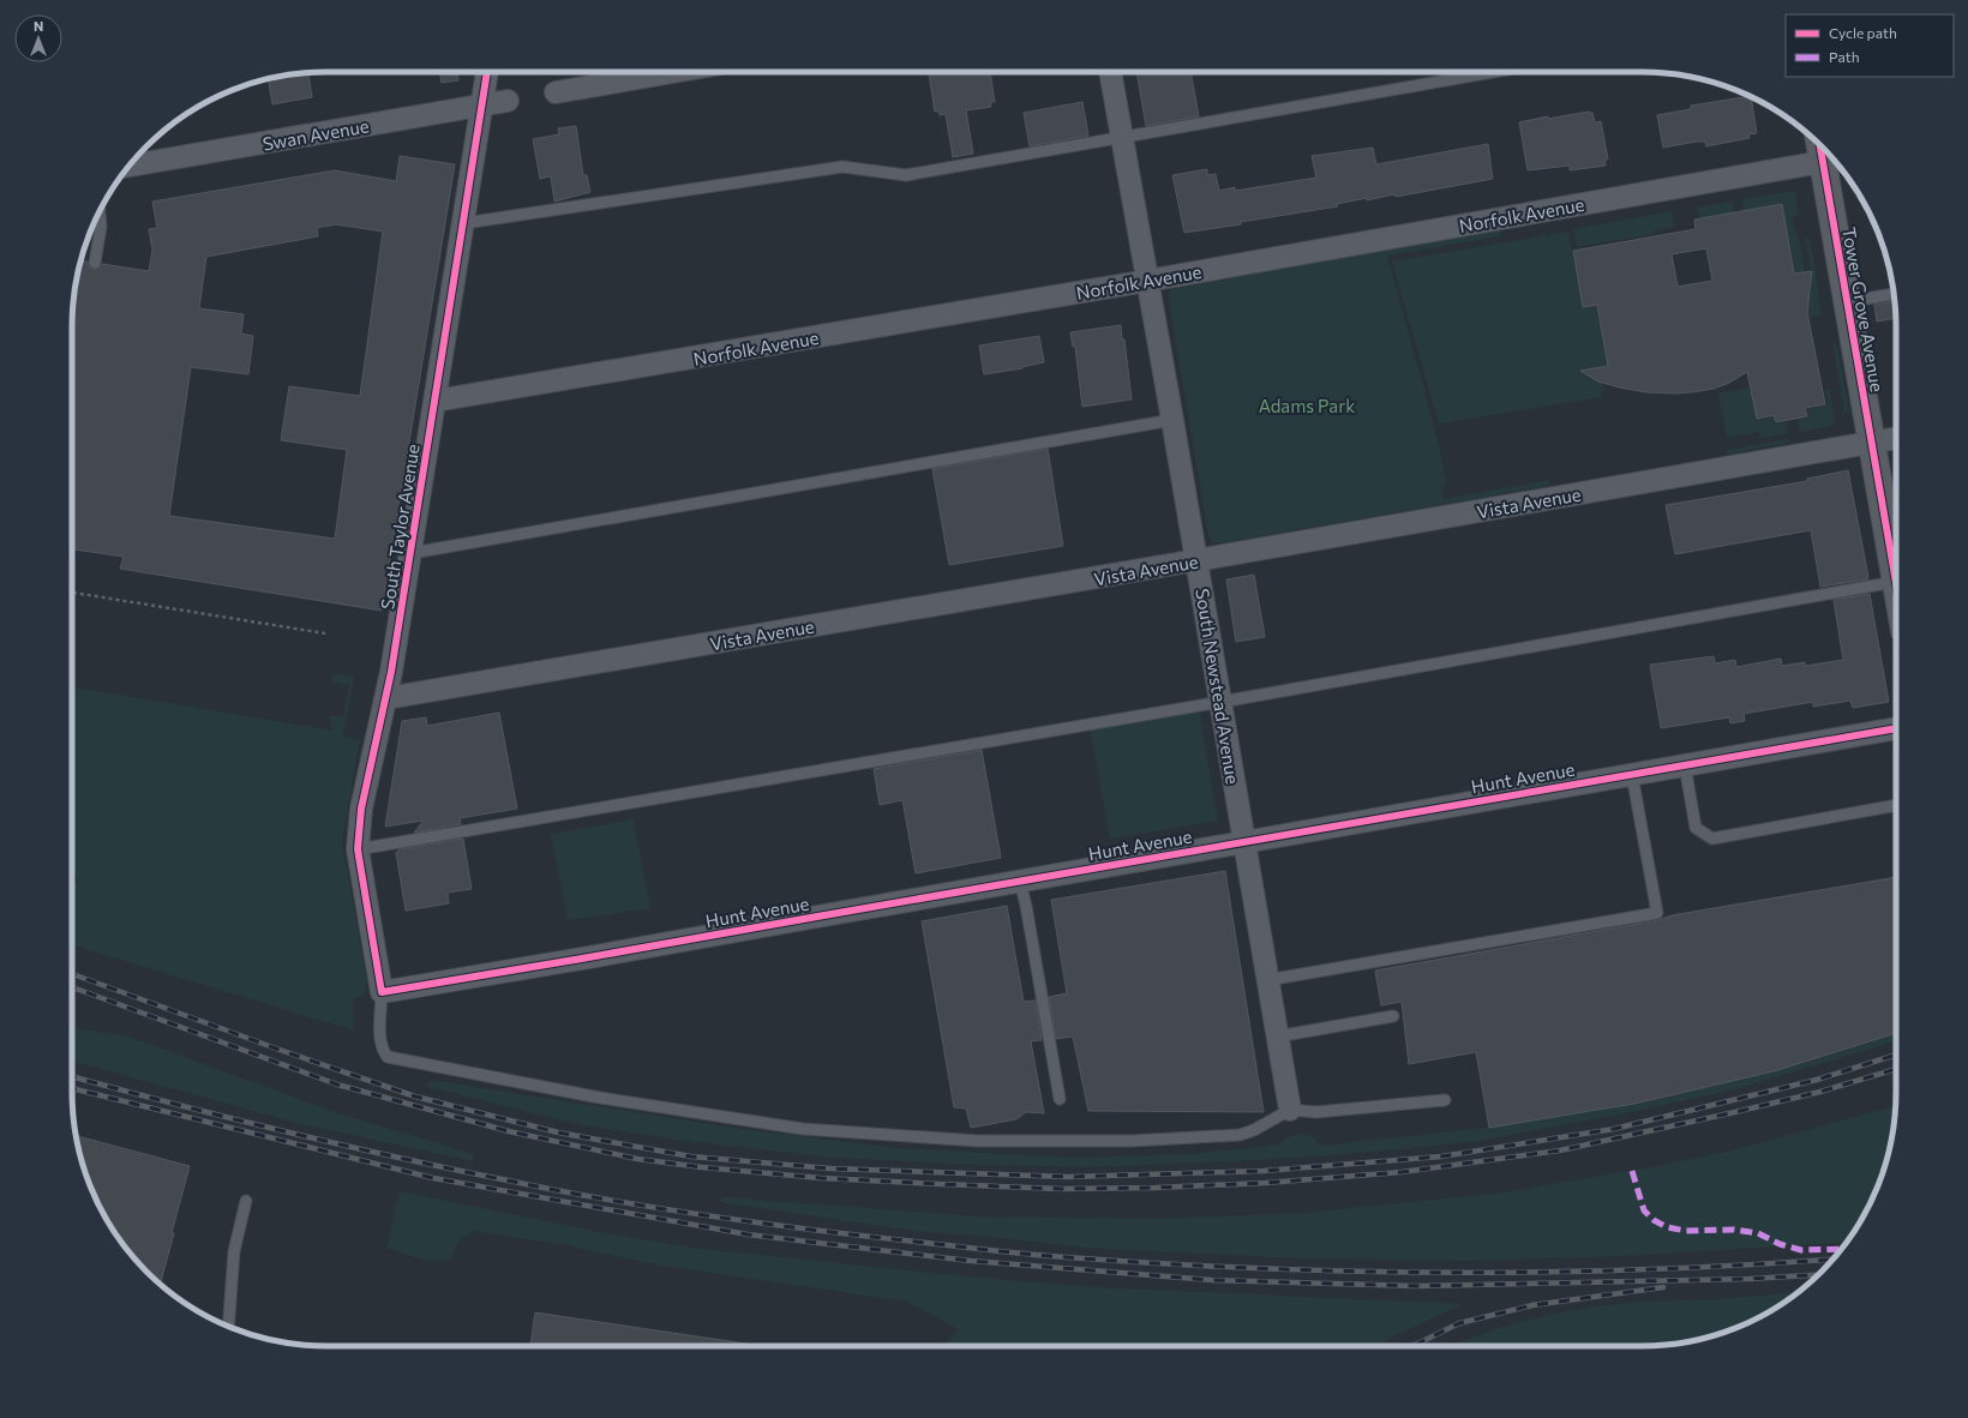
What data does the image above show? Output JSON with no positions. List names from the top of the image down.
{
  "streets": {
    "street": [
      "Swan Avenue",
      "Norfolk Avenue",
      "Tower Grove Avenue",
      "Vista Avenue",
      "South Taylor Avenue",
      "South Newstead Avenue",
      "Hunt Avenue"
    ]
  },
  "crossings": [
    ["Swan Avenue", "South Taylor Avenue"],
    ["Norfolk Avenue", "Tower Grove Avenue"],
    ["Norfolk Avenue", "South Taylor Avenue"],
    ["Norfolk Avenue", "South Newstead Avenue"],
    ["Tower Grove Avenue", "Vista Avenue"],
    ["Vista Avenue", "South Taylor Avenue"],
    ["Vista Avenue", "South Newstead Avenue"],
    ["South Taylor Avenue", "Hunt Avenue"],
    ["South Newstead Avenue", "Hunt Avenue"]
  ],
  "parks": ["Adams Park"],
  "legend": ["Cycle path", "Path"],
  "north": "top"
}
